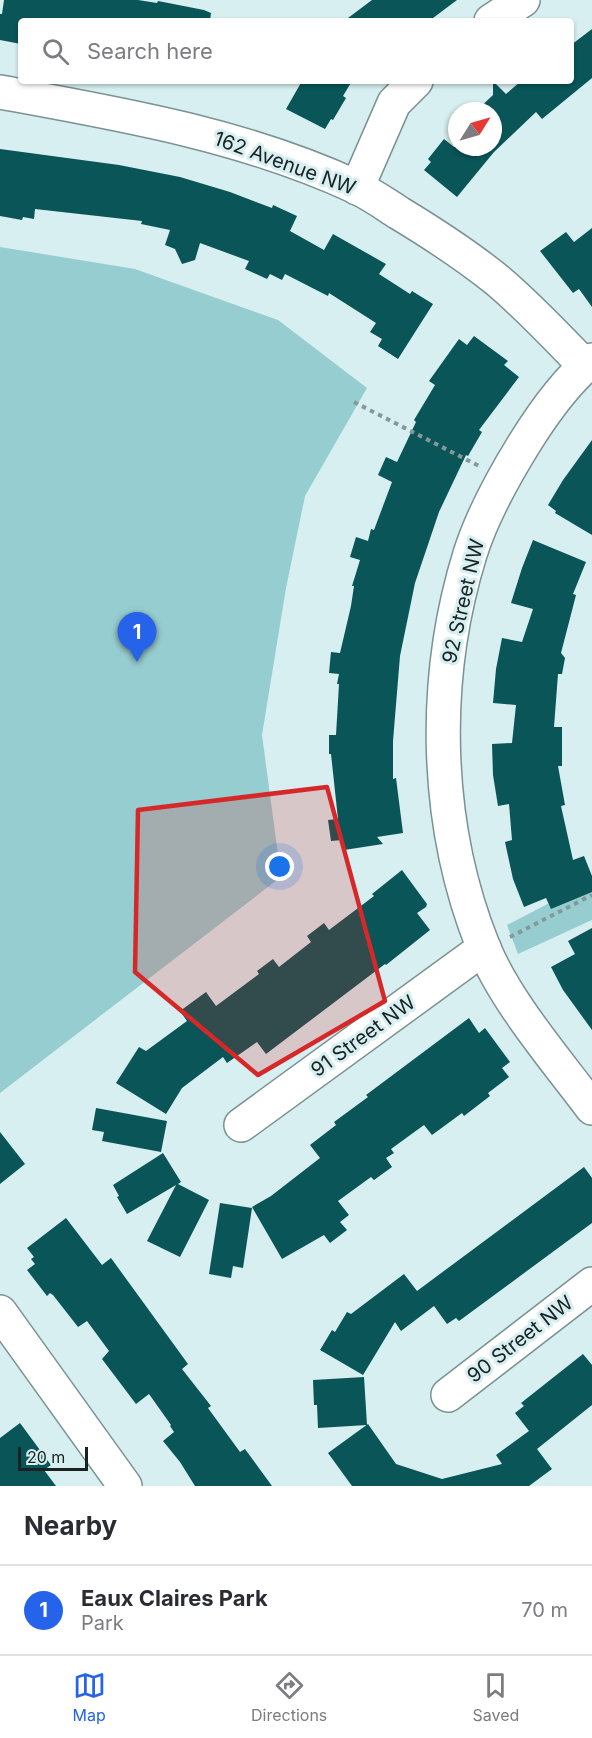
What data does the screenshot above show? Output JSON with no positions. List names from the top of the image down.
{
  "streets": {
    "street": [
      "162 Avenue NW",
      "92 Street NW",
      "91 Street NW",
      "90 Street NW"
    ]
  },
  "crossings": [
    ["162 Avenue NW", "92 Street NW"],
    ["92 Street NW", "91 Street NW"]
  ],
  "scale_bar": "20 m",
  "north": "top right",
  "page": {
    "search": "Search here",
    "pins": "1",
    "scale": "20 m",
    "heading": "Nearby",
    "list": [
      {
        "mark": "1",
        "name": "Eaux Claires Park",
        "note": "Park",
        "value": "70 m"
      }
    ],
    "nav": ["Map", "Directions", "Saved"]
  }
}
